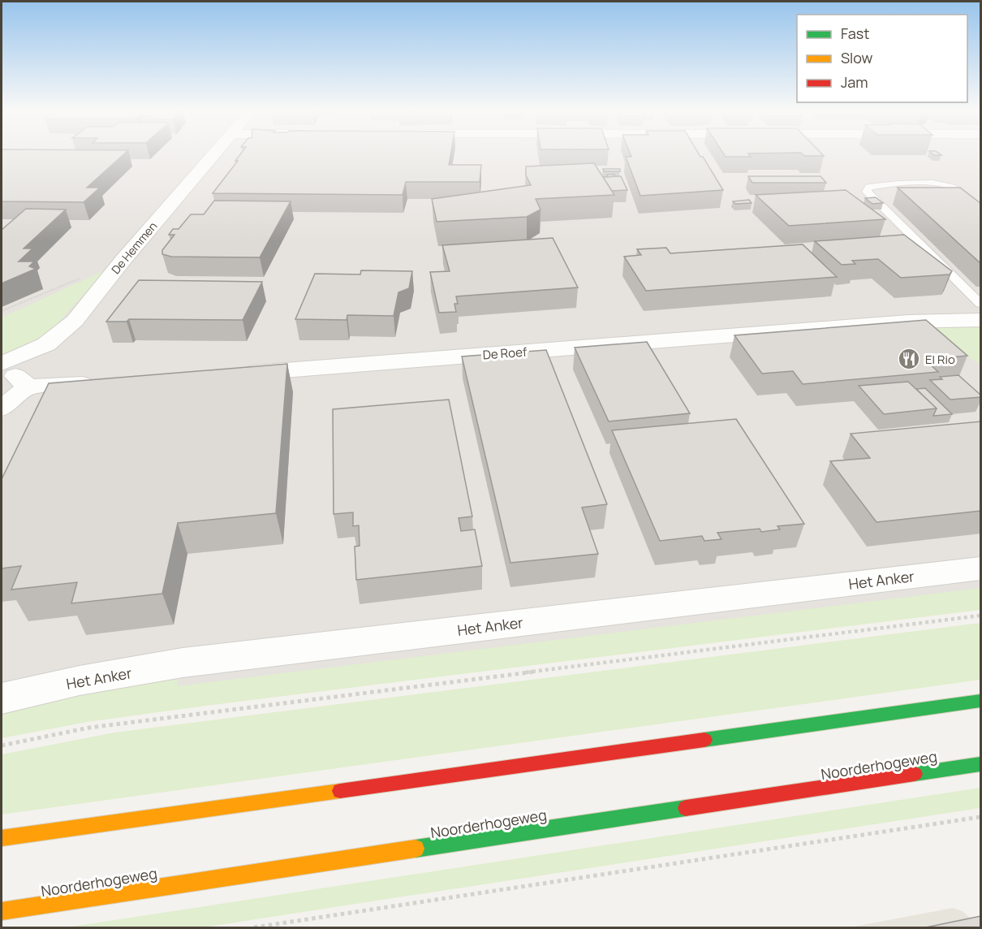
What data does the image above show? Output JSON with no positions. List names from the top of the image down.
{
  "streets": {
    "main road": ["Noorderhogeweg"],
    "street": ["De Hemmen", "De Roef", "Het Anker"]
  },
  "places": {
    "restaurant": ["El Rio"]
  },
  "legend": ["Fast", "Slow", "Jam"]
}
